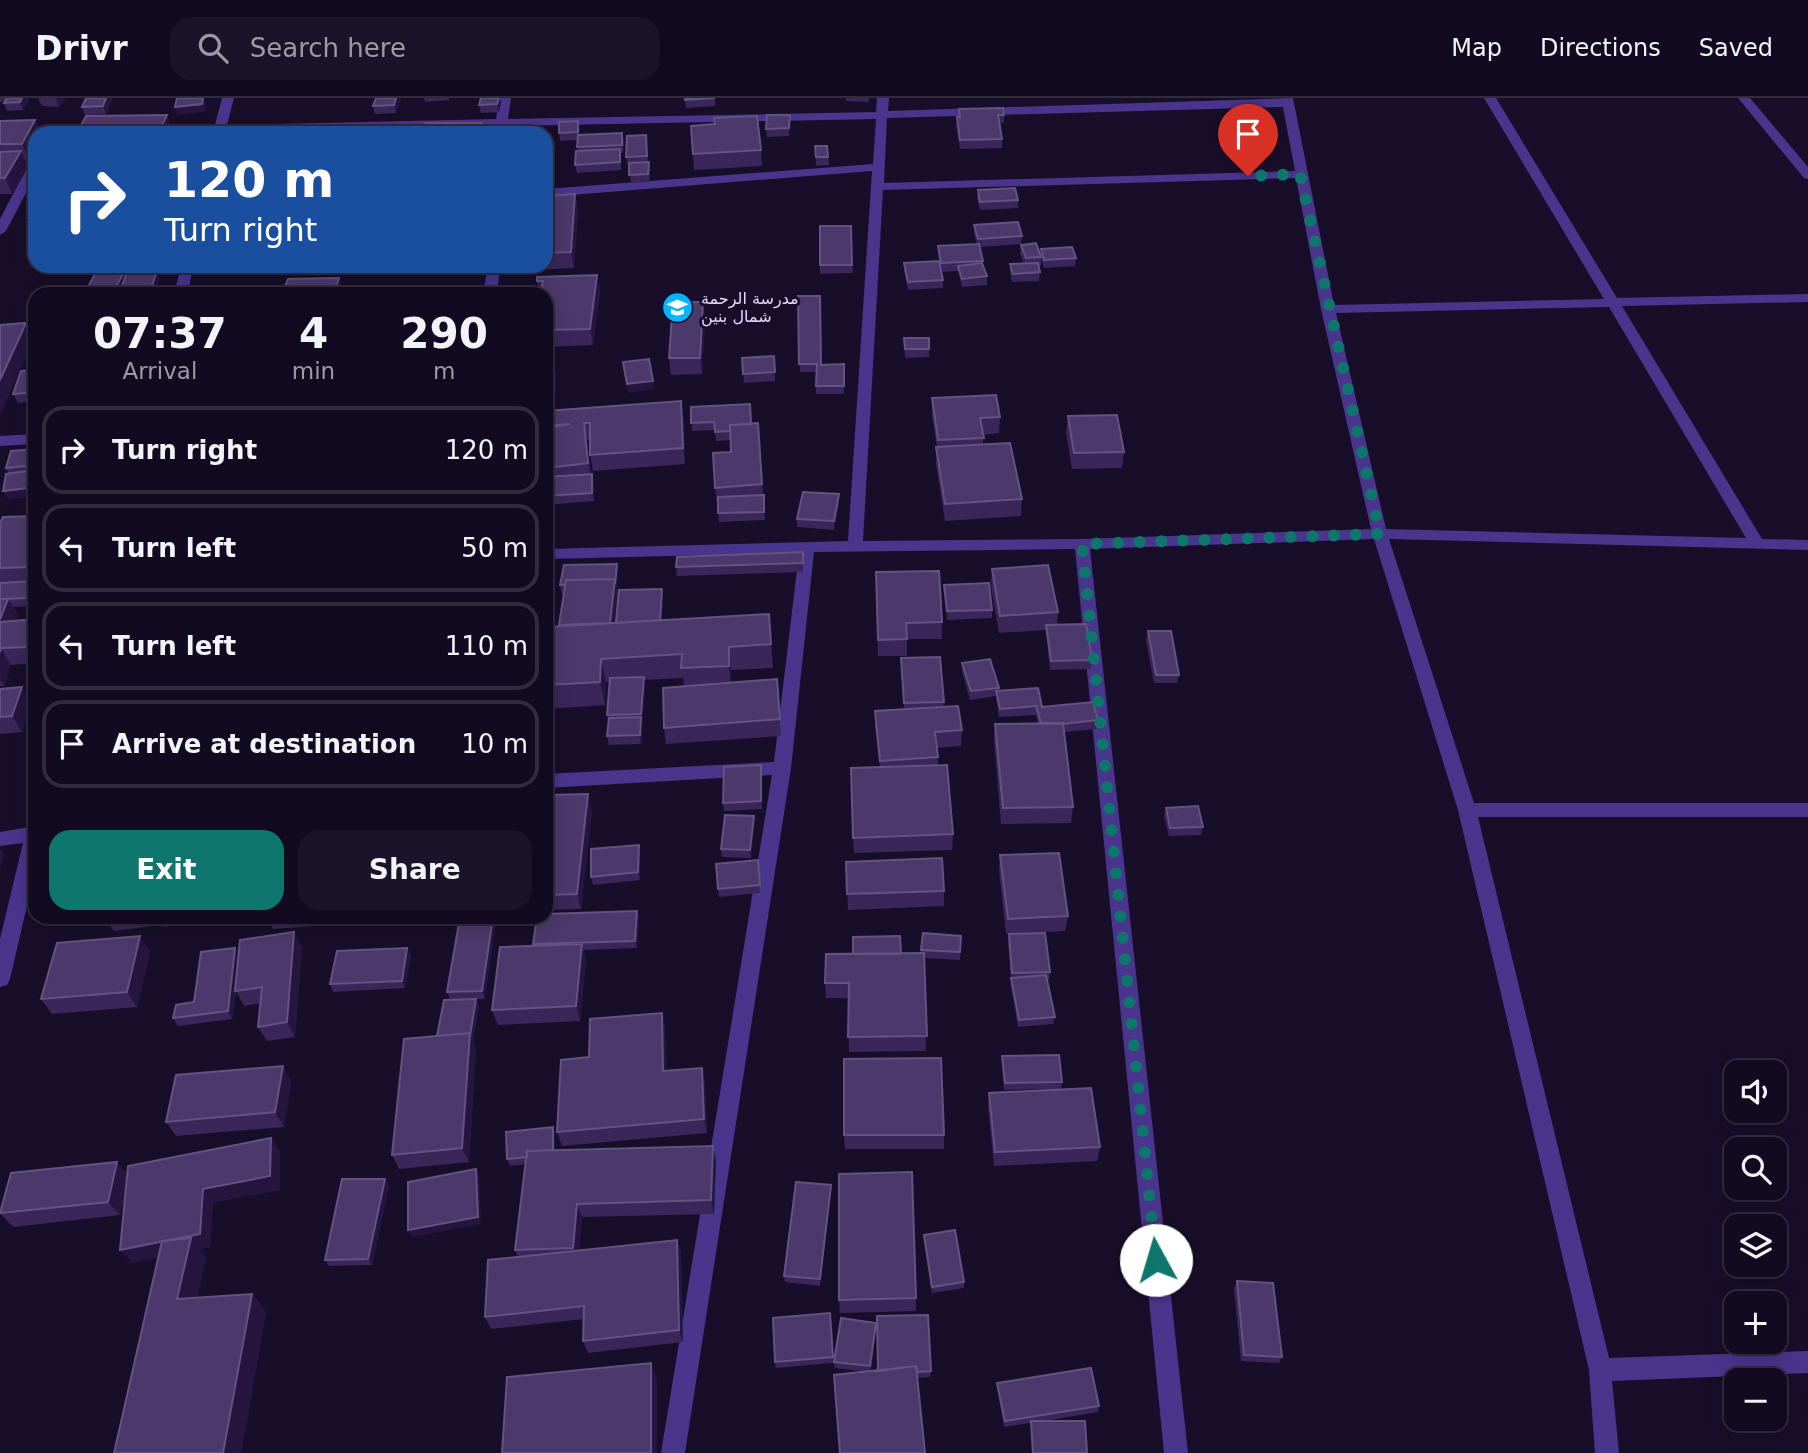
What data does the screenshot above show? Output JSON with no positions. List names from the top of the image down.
{
  "places": {
    "school or university": ["مدرسة الرحمة شمال بنين"]
  },
  "page": {
    "header": "Drivr",
    "search": "Search here",
    "nav": ["Map", "Directions", "Saved"],
    "turn": ["120 m", "Turn right"],
    "eta": [
      "07:37",
      "Arrival",
      "4",
      "min",
      "290",
      "m"
    ],
    "list": [
      {
        "name": "Turn right",
        "value": "120 m"
      },
      {
        "name": "Turn left",
        "value": "50 m"
      },
      {
        "name": "Turn left",
        "value": "110 m"
      },
      {
        "name": "Arrive at destination",
        "value": "10 m"
      }
    ],
    "buttons": ["Exit", "Share"],
    "map_buttons": ["+", "−"]
  }
}
